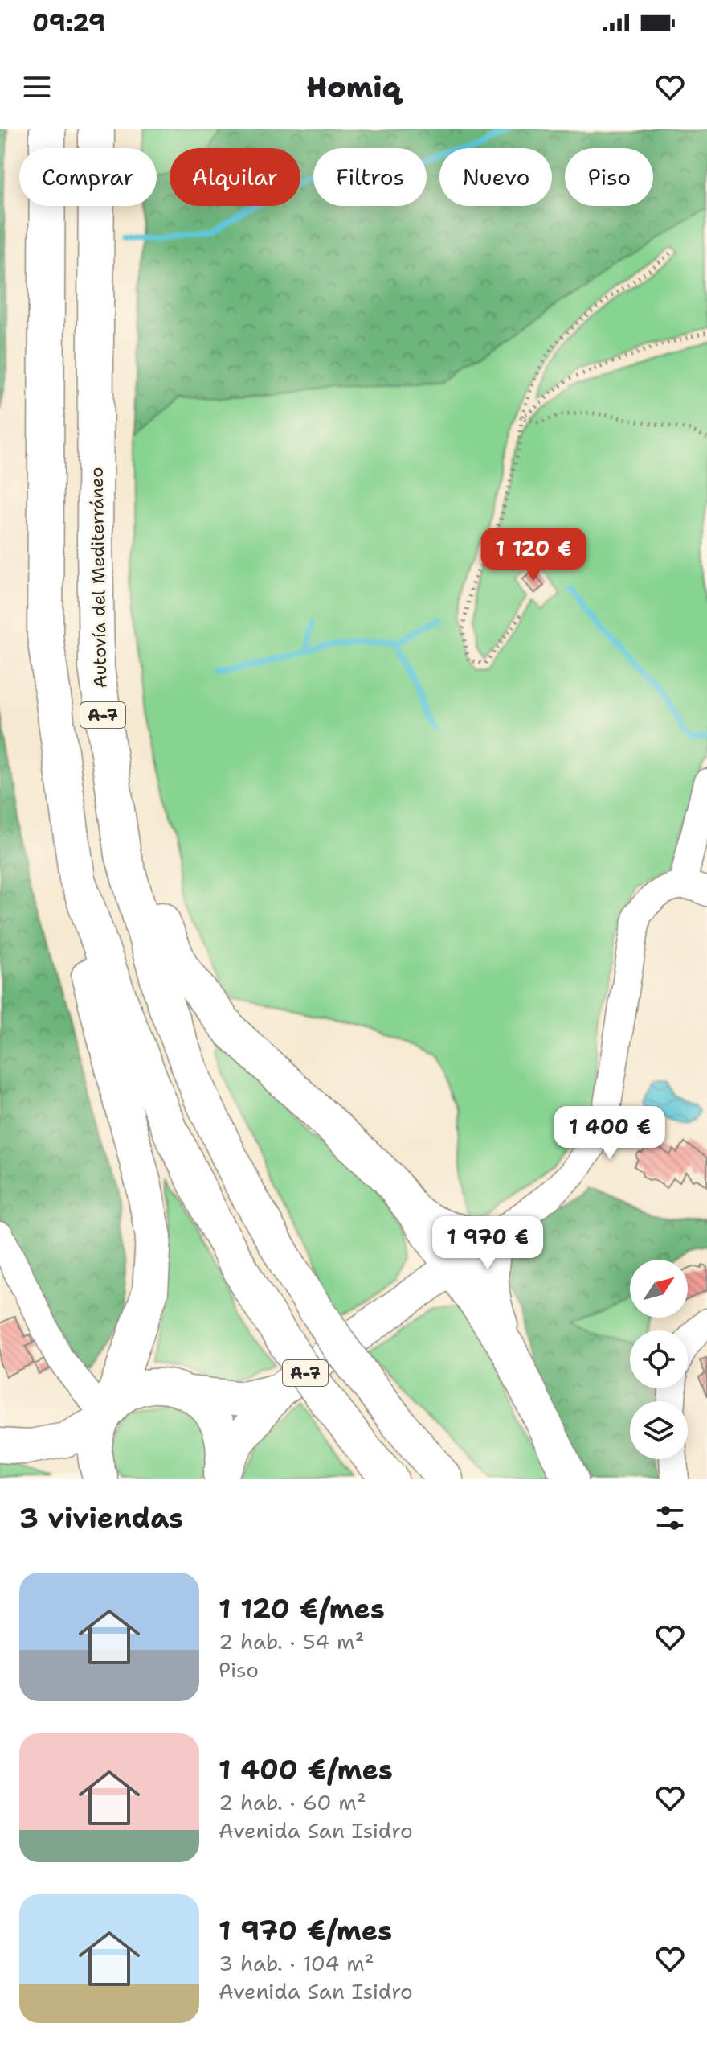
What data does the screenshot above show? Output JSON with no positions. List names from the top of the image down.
{
  "streets": {
    "highway": ["Autovía del Mediterráneo", "A-7"]
  },
  "north": "top right",
  "page": {
    "status": "09:29",
    "header": "Homiq",
    "chip": [
      "Comprar",
      "Alquilar",
      "Filtros",
      "Nuevo",
      "Piso"
    ],
    "price": ["1 120 €", "1 400 €", "1 970 €"],
    "heading": "3 viviendas",
    "list": [
      {
        "name": "1 120 €/mes",
        "note": "2 hab. · 54 m² · Piso"
      },
      {
        "name": "1 400 €/mes",
        "note": "2 hab. · 60 m² · Avenida San Isidro"
      },
      {
        "name": "1 970 €/mes",
        "note": "3 hab. · 104 m² · Avenida San Isidro"
      }
    ]
  }
}
